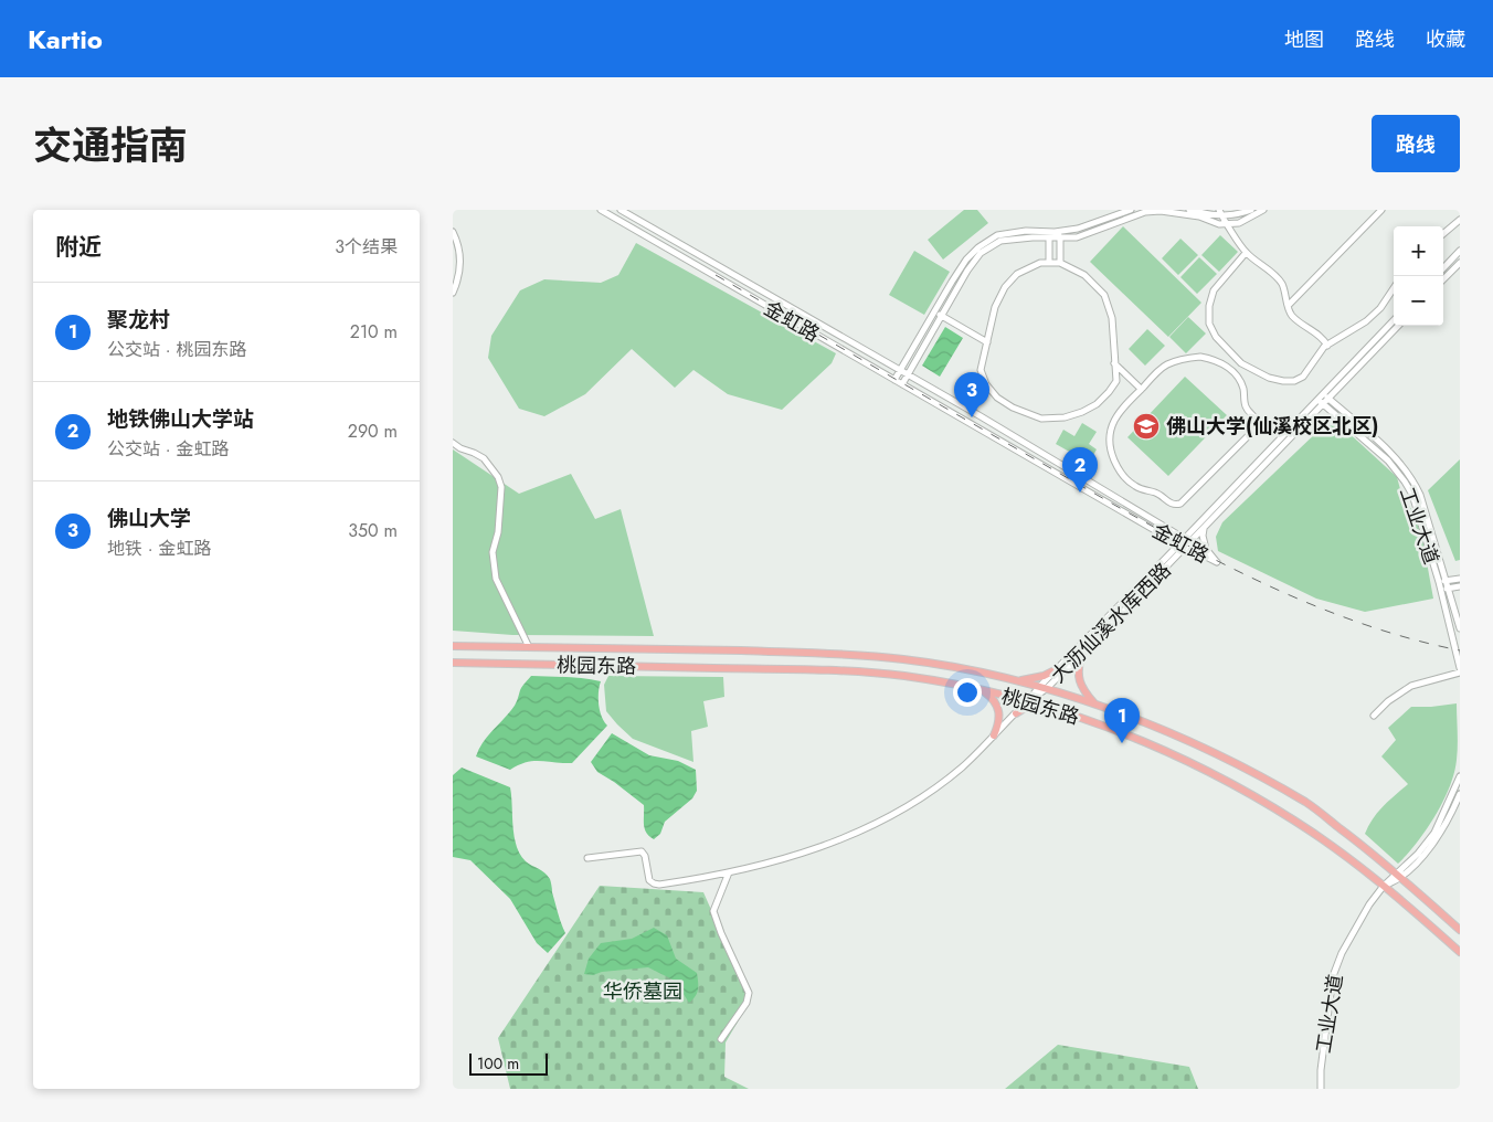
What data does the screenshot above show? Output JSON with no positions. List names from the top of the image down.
{
  "streets": {
    "main road": ["桃园东路"],
    "street": ["金虹路", "工业大道", "大沥仙溪水库西路"]
  },
  "crossings": [
    ["金虹路", "大沥仙溪水库西路"],
    ["工业大道", "大沥仙溪水库西路"],
    ["工业大道", "桃园东路"],
    ["大沥仙溪水库西路", "桃园东路"]
  ],
  "parks": ["华侨墓园"],
  "places": {
    "school or university": ["佛山大学(仙溪校区北区)"]
  },
  "scale_bar": "100 m",
  "page": {
    "header": "Kartio",
    "nav": ["地图", "路线", "收藏"],
    "title": "交通指南",
    "buttons": "路线",
    "heading": ["附近", "3个结果"],
    "map_buttons": ["+", "−"],
    "list": [
      {
        "mark": "1",
        "name": "聚龙村",
        "note": "公交站 · 桃园东路",
        "value": "210 m"
      },
      {
        "mark": "2",
        "name": "地铁佛山大学站",
        "note": "公交站 · 金虹路",
        "value": "290 m"
      },
      {
        "mark": "3",
        "name": "佛山大学",
        "note": "地铁 · 金虹路",
        "value": "350 m"
      }
    ],
    "pins": ["3", "2", "1"],
    "scale": "100 m"
  }
}
